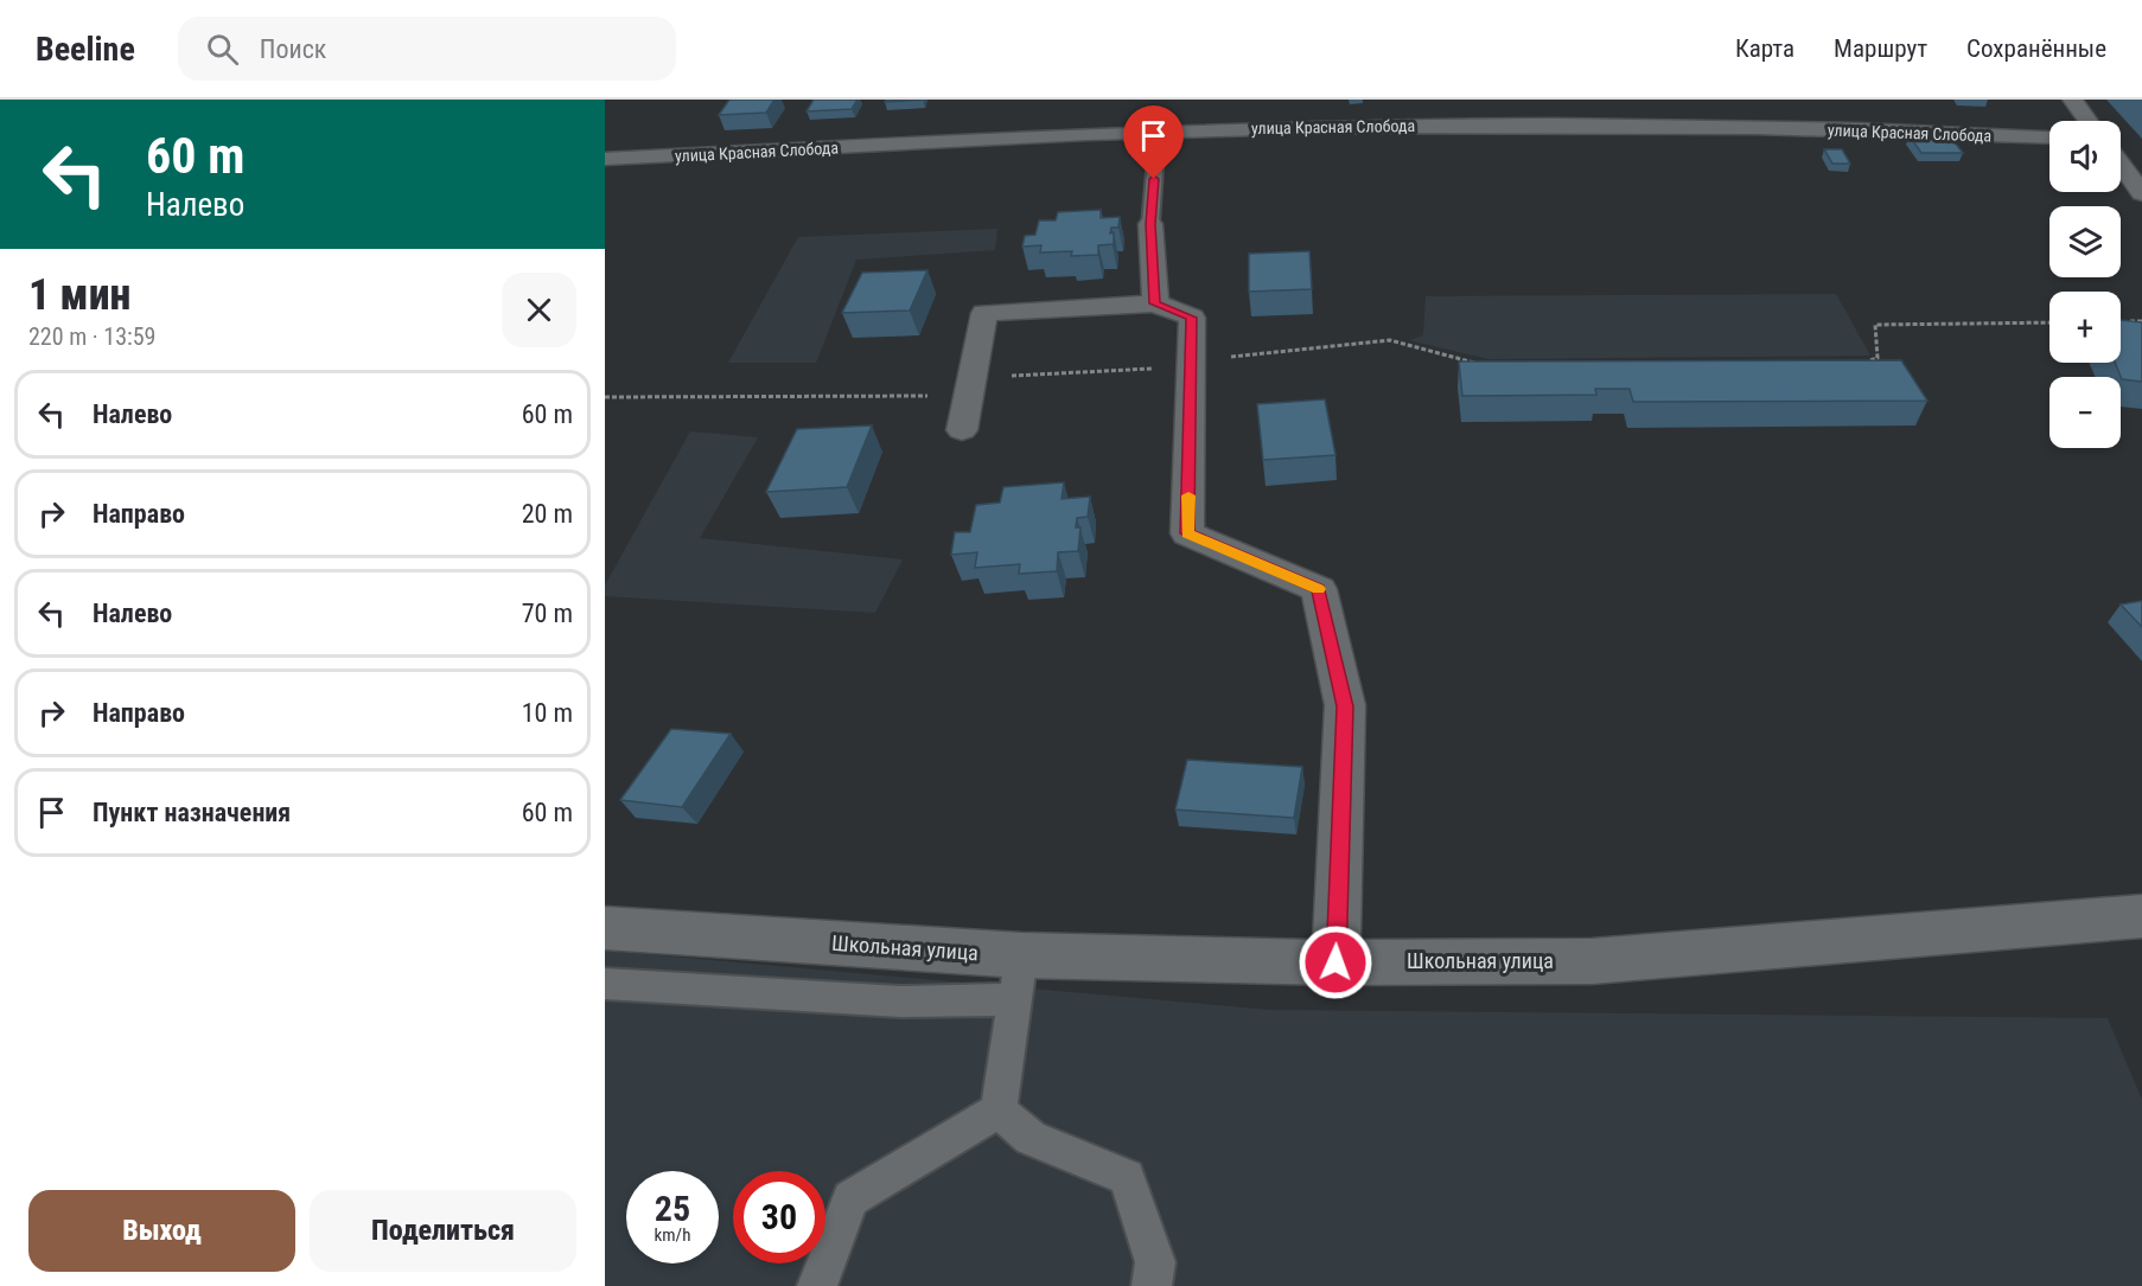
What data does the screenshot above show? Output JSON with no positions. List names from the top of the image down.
{
  "streets": {
    "street": ["улица Красная Слобода", "Школьная улица"]
  },
  "page": {
    "header": "Beeline",
    "search": "Поиск",
    "nav": ["Карта", "Маршрут", "Сохранённые"],
    "turn": ["60 m", "Налево"],
    "map_buttons": ["+", "−"],
    "heading": ["1 мин", "220 m · 13:59"],
    "list": [
      {
        "name": "Налево",
        "value": "60 m"
      },
      {
        "name": "Направо",
        "value": "20 m"
      },
      {
        "name": "Налево",
        "value": "70 m"
      },
      {
        "name": "Направо",
        "value": "10 m"
      },
      {
        "name": "Пункт назначения",
        "value": "60 m"
      }
    ],
    "speed": "25 km/h",
    "limit": "30",
    "buttons": ["Выход", "Поделиться"]
  }
}
